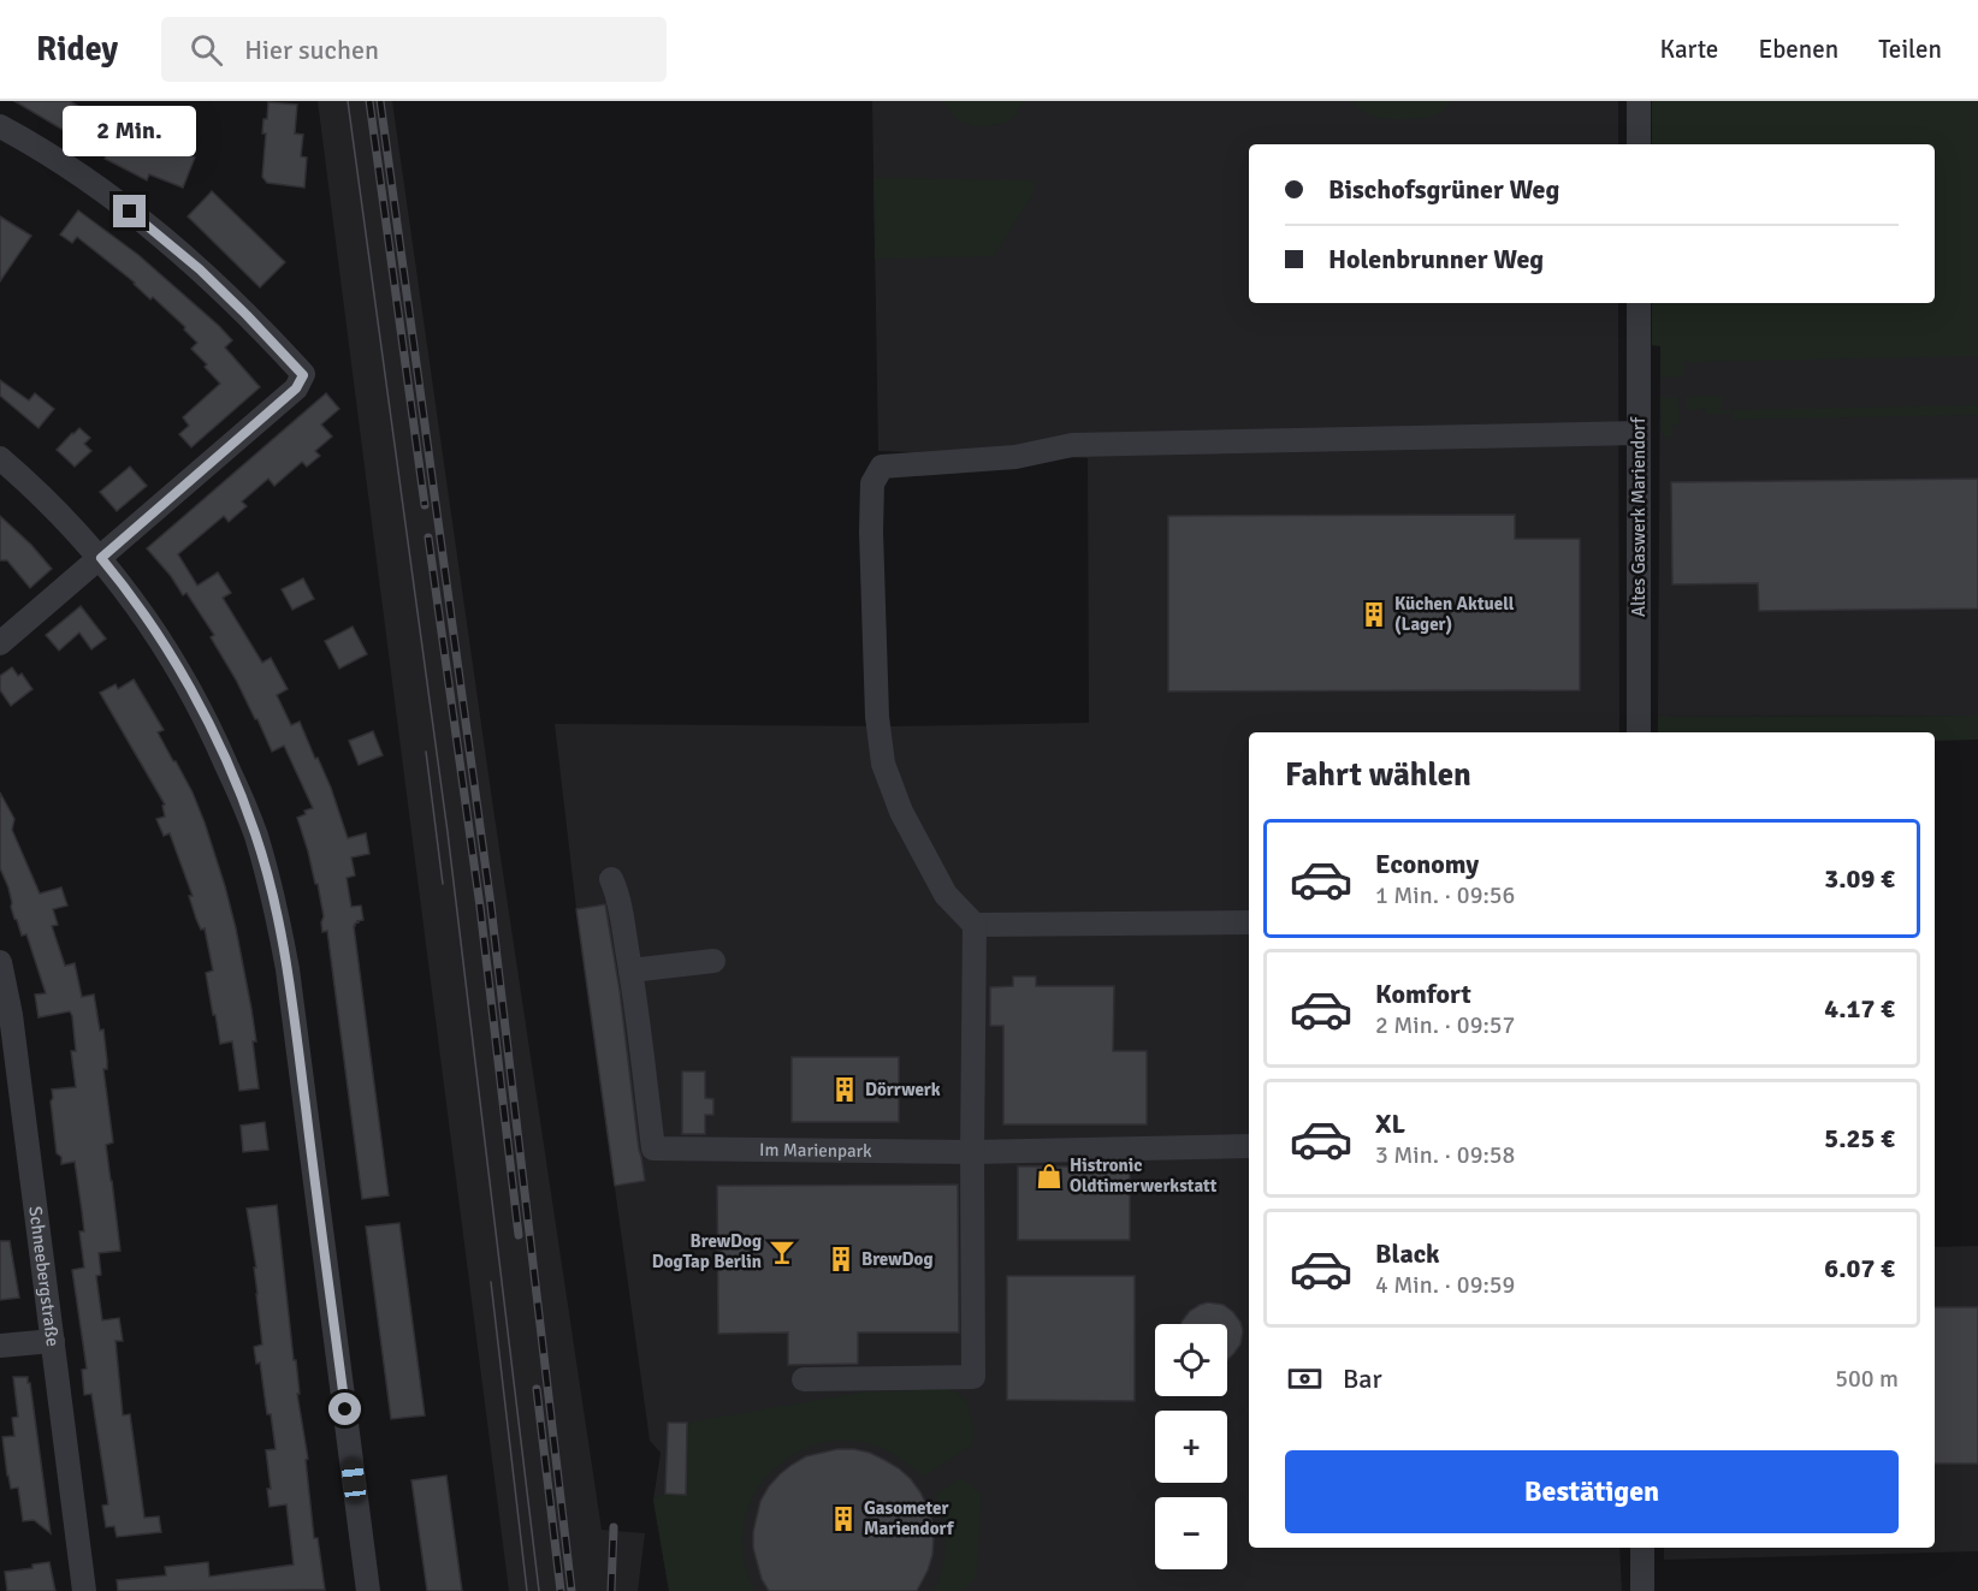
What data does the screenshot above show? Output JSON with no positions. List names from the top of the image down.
{
  "streets": {
    "street": ["Altes Gaswerk Mariendorf", "Im Marienpark", "Schneebergstraße"]
  },
  "places": {
    "building": [
      "Küchen Aktuell (Lager)",
      "Dörrwerk",
      "BrewDog",
      "Gasometer Mariendorf"
    ],
    "shop": ["Histronic Oldtimerwerkstatt"],
    "bar": ["BrewDog DogTap Berlin"]
  },
  "page": {
    "header": "Ridey",
    "search": "Hier suchen",
    "nav": ["Karte", "Ebenen", "Teilen"],
    "bubble": "2 Min.",
    "banner": ["Bischofsgrüner Weg", "Holenbrunner Weg"],
    "heading": "Fahrt wählen",
    "list": [
      {
        "name": "Economy",
        "note": "1 Min. · 09:56",
        "value": "3.09 €"
      },
      {
        "name": "Komfort",
        "note": "2 Min. · 09:57",
        "value": "4.17 €"
      },
      {
        "name": "XL",
        "note": "3 Min. · 09:58",
        "value": "5.25 €"
      },
      {
        "name": "Black",
        "note": "4 Min. · 09:59",
        "value": "6.07 €"
      }
    ],
    "map_buttons": ["+", "−"],
    "pay": ["Bar", "500 m"],
    "buttons": "Bestätigen"
  }
}
